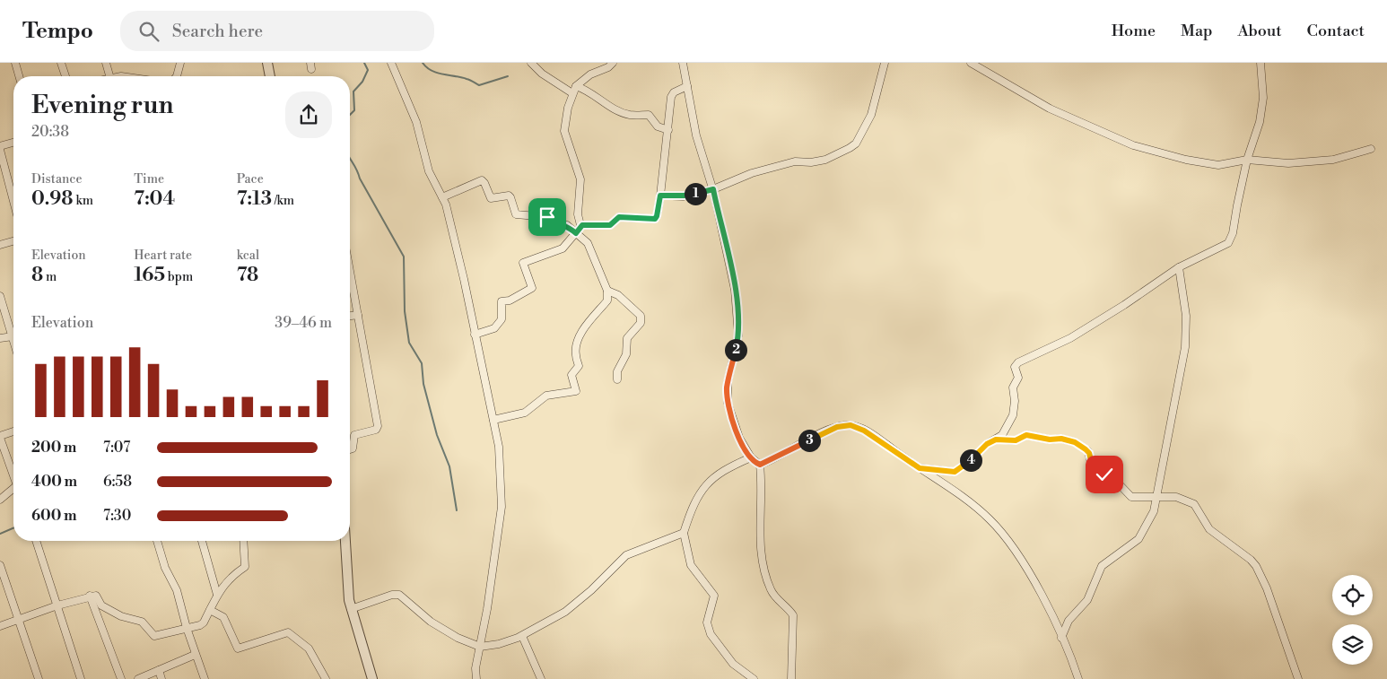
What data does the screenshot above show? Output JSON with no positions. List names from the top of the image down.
{
  "page": {
    "header": "Tempo",
    "search": "Search here",
    "nav": [
      "Home",
      "Map",
      "About",
      "Contact"
    ],
    "heading": ["Evening run", "20:38"],
    "stats": [
      ["Distance", "0.98 km"],
      ["Time", "7:04"],
      ["Pace", "7:13 /km"],
      ["Elevation", "8 m"],
      ["Heart rate", "165 bpm"],
      ["kcal", "78"]
    ],
    "pins": [
      "1",
      "2",
      "3",
      "4"
    ],
    "chart": ["Elevation", "39–46 m"],
    "list": [
      {
        "name": "200 m",
        "note": "7:07"
      },
      {
        "name": "400 m",
        "note": "6:58"
      },
      {
        "name": "600 m",
        "note": "7:30"
      }
    ]
  }
}
